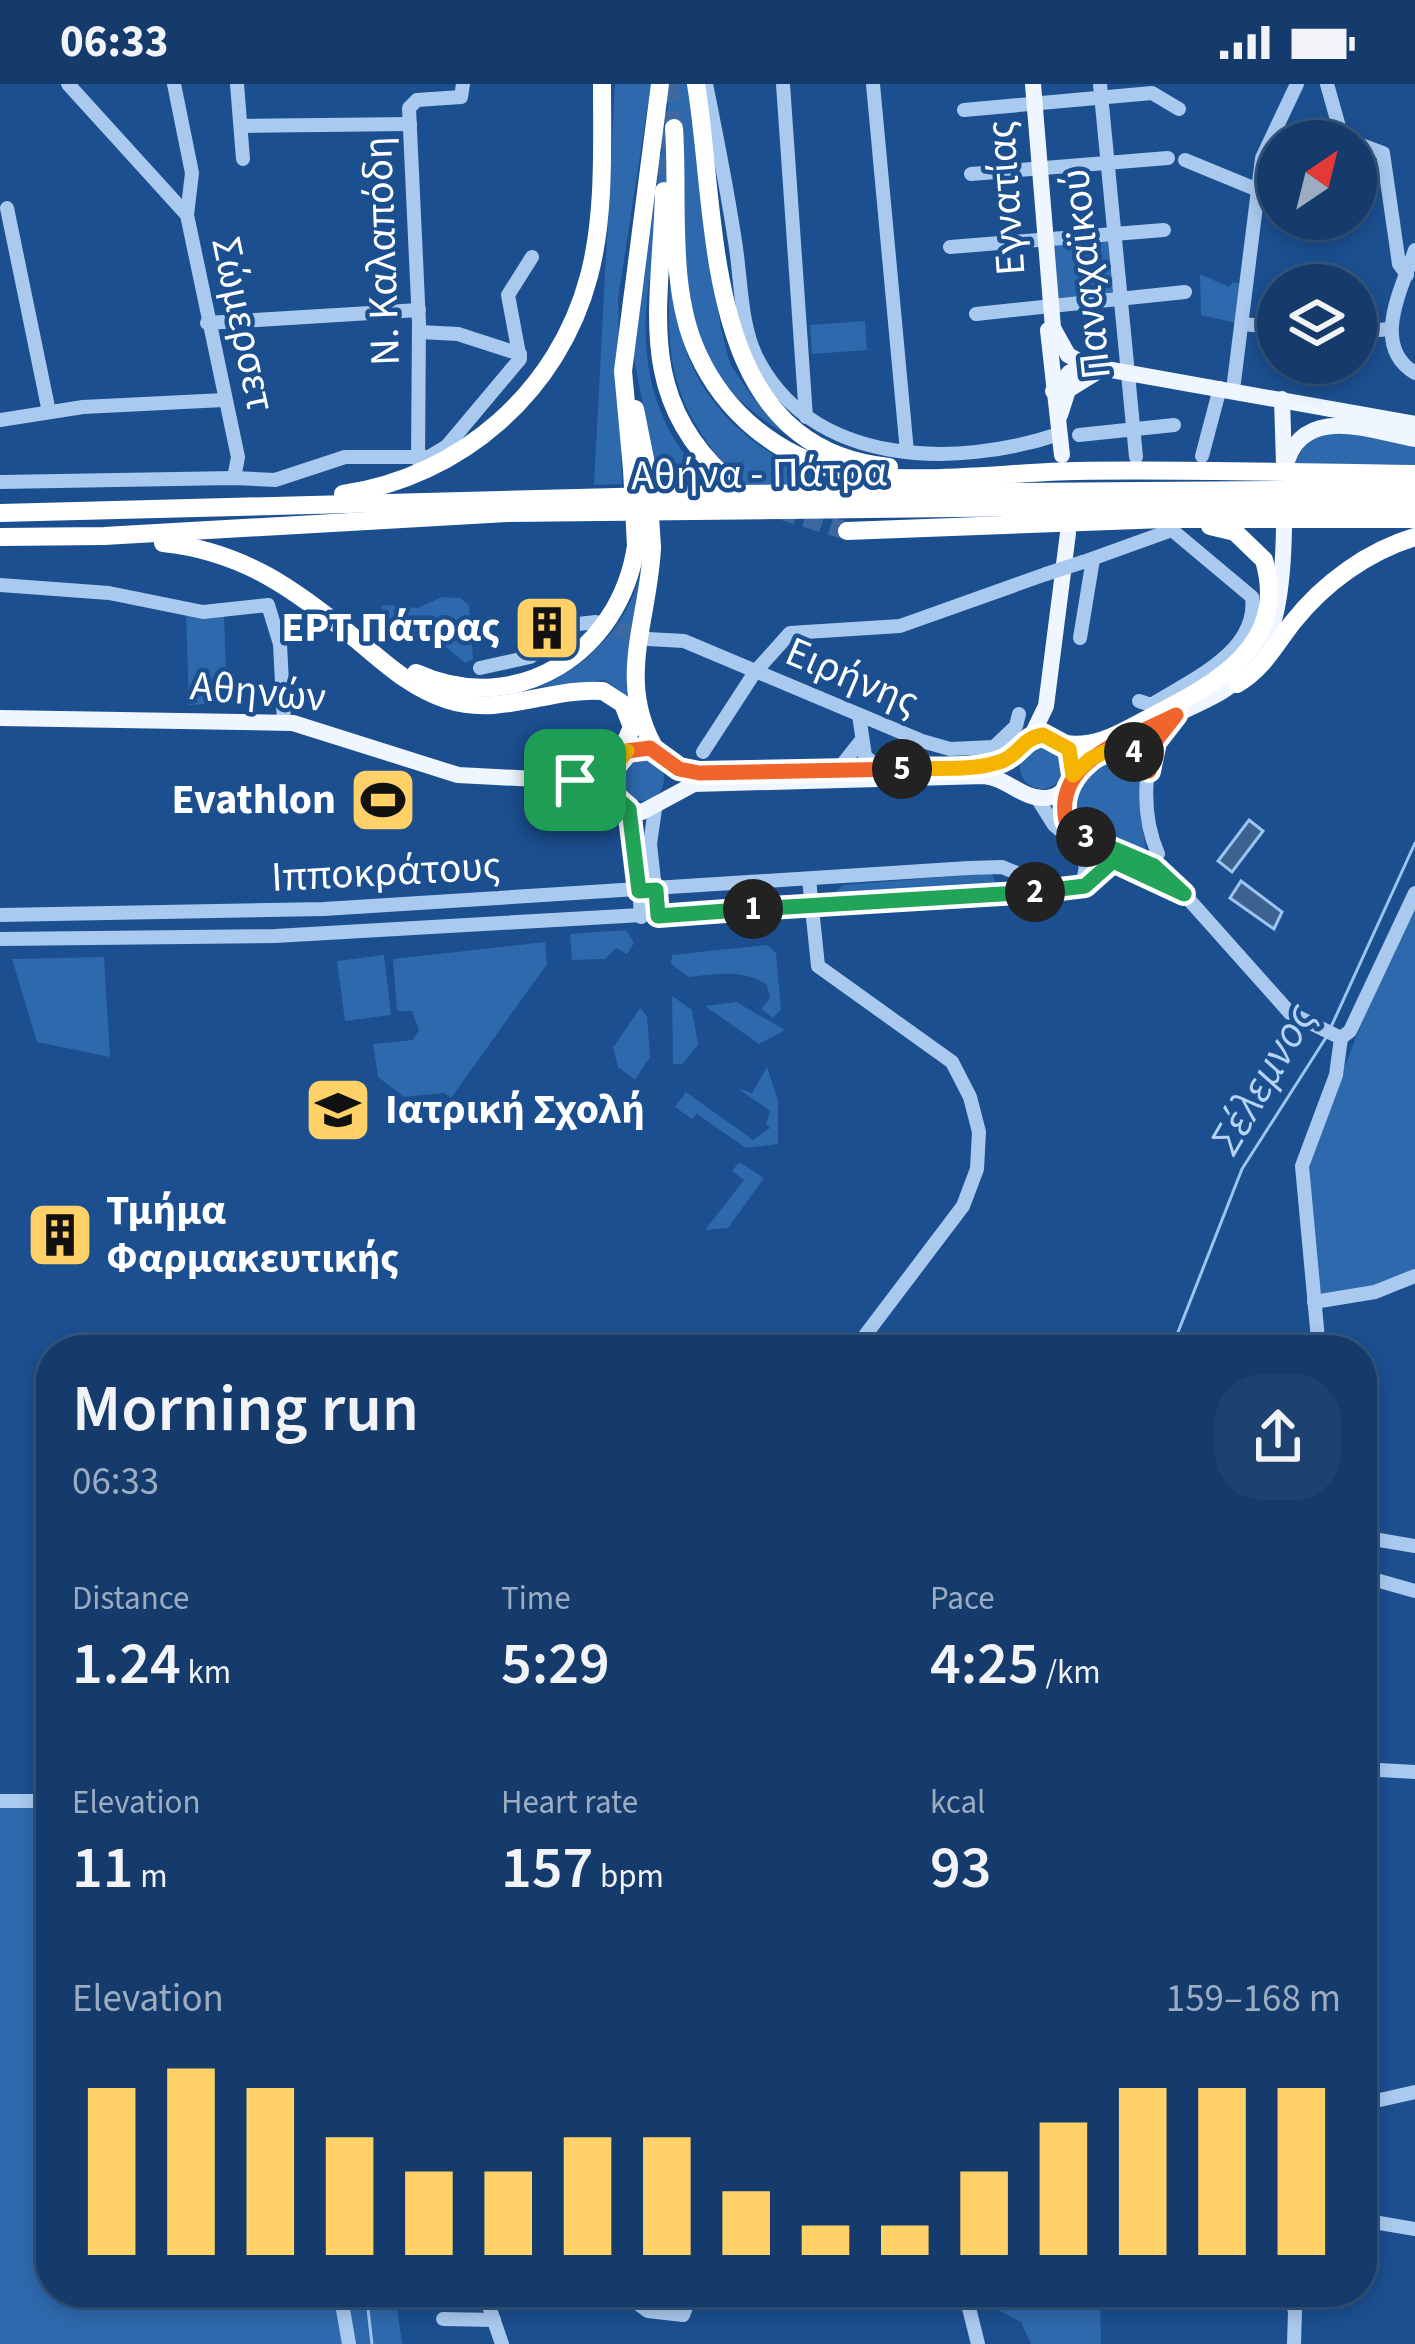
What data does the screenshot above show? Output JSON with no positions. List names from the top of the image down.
{
  "streets": {
    "highway": ["Αθήνα - Πάτρα"],
    "main road": ["Εγνατίας", "Αθηνών"],
    "street": [
      "Ν. Καλαπόδη",
      "Παναχαϊκού",
      "Σώμερσετ",
      "Ειρήνης",
      "Ιπποκράτους"
    ]
  },
  "water": ["Σέλεμνος"],
  "places": {
    "building": ["ΕΡΤ Πάτρας", "Τμήμα Φαρμακευτικής"],
    "sports": ["Evathlon"],
    "school or university": ["Ιατρική Σχολή"]
  },
  "north": "top right",
  "page": {
    "status": "06:33",
    "pins": [
      "4",
      "5",
      "3",
      "2",
      "1"
    ],
    "heading": ["Morning run", "06:33"],
    "stats": [
      ["Distance", "1.24 km"],
      ["Time", "5:29"],
      ["Pace", "4:25 /km"],
      ["Elevation", "11 m"],
      ["Heart rate", "157 bpm"],
      ["kcal", "93"]
    ],
    "chart": ["Elevation", "159–168 m"]
  }
}
